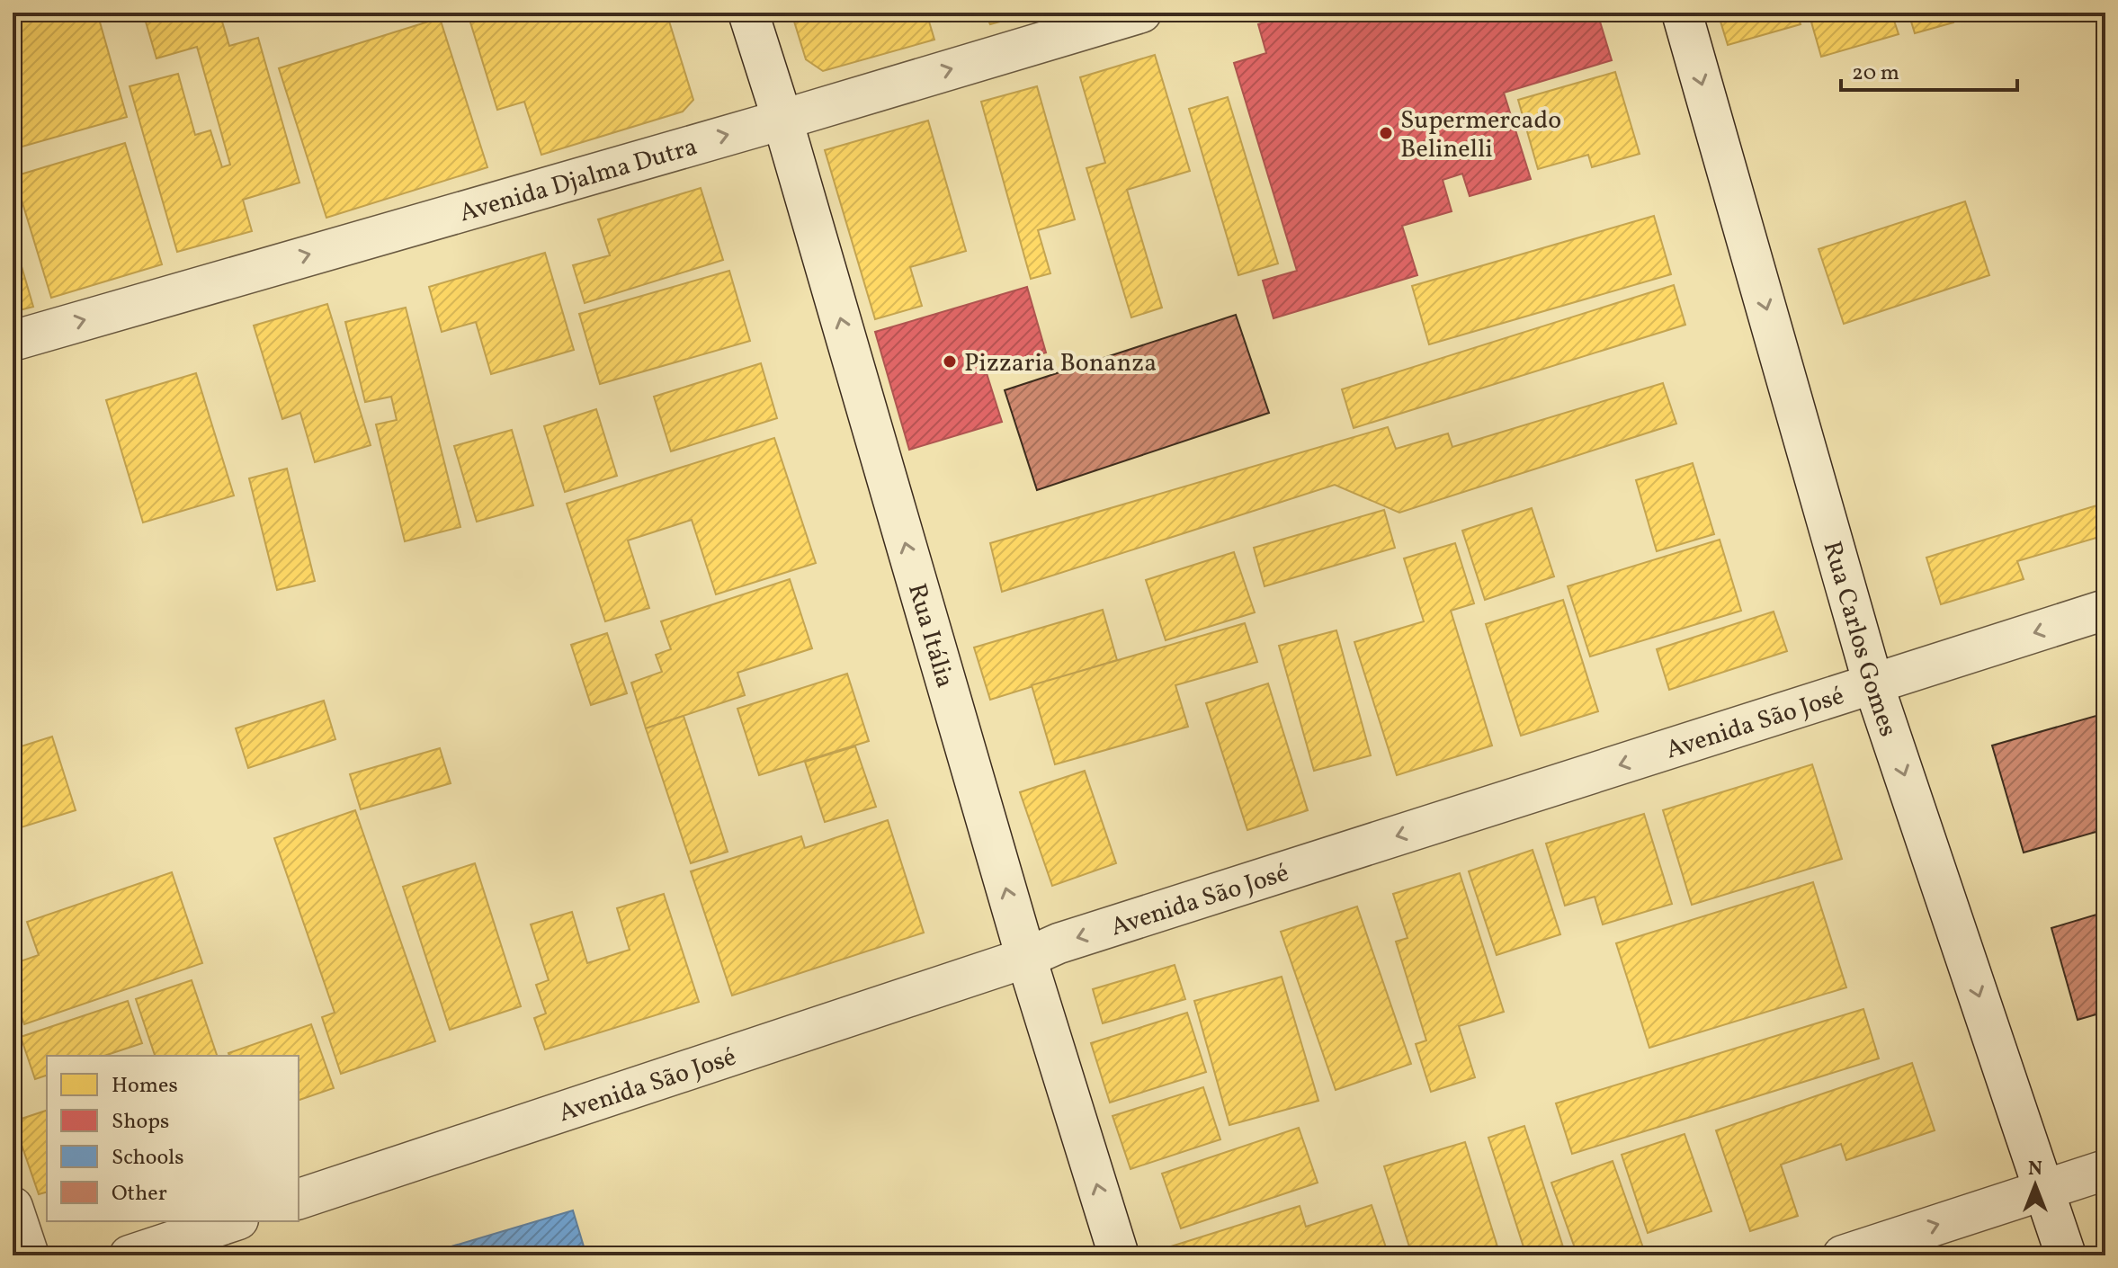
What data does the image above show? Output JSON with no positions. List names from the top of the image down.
{
  "streets": {
    "street": [
      "Avenida Djalma Dutra",
      "Rua Itália",
      "Rua Carlos Gomes",
      "Avenida São José"
    ]
  },
  "crossings": [
    ["Avenida Djalma Dutra", "Rua Itália"],
    ["Rua Itália", "Avenida São José"],
    ["Rua Carlos Gomes", "Avenida São José"]
  ],
  "one_way": [
    "Avenida Djalma Dutra",
    "Rua Itália",
    "Rua Carlos Gomes",
    "Avenida São José"
  ],
  "places": ["Supermercado Belinelli", "Pizzaria Bonanza"],
  "legend": [
    "Homes",
    "Shops",
    "Schools",
    "Other"
  ],
  "scale_bar": "20 m",
  "north": "top"
}
